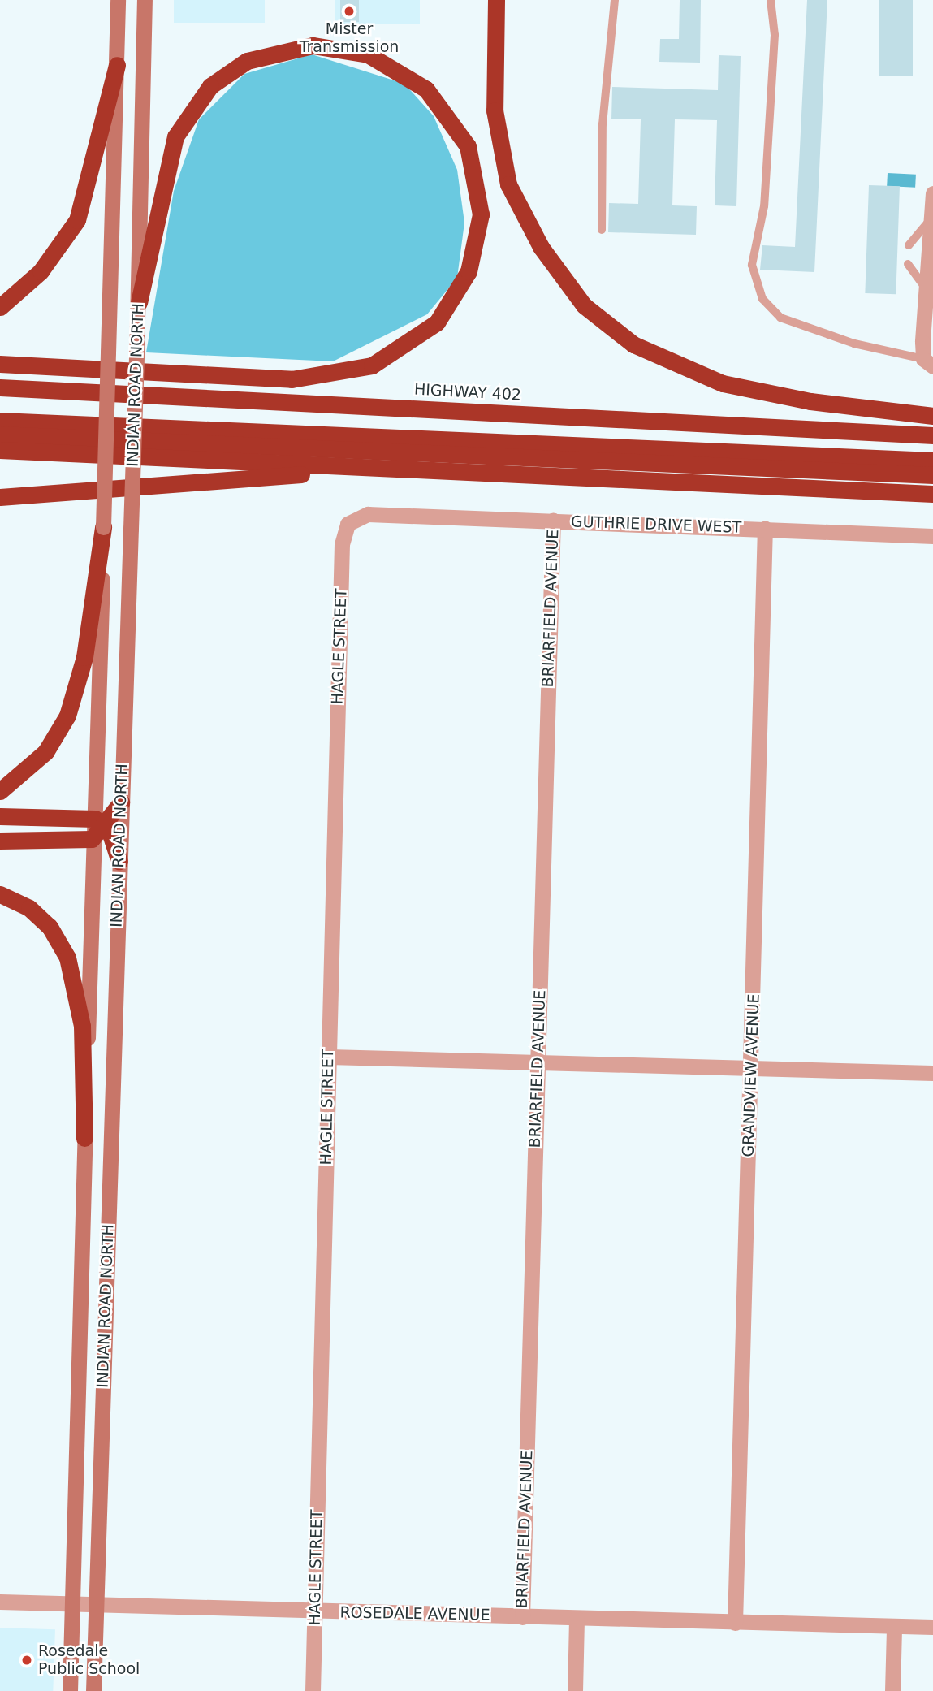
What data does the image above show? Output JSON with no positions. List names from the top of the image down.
{
  "streets": {
    "highway": ["HIGHWAY 402"],
    "main road": ["INDIAN ROAD NORTH"],
    "street": [
      "GUTHRIE DRIVE WEST",
      "BRIARFIELD AVENUE",
      "HAGLE STREET",
      "GRANDVIEW AVENUE",
      "ROSEDALE AVENUE"
    ]
  },
  "crossings": [
    ["INDIAN ROAD NORTH", "ROSEDALE AVENUE"],
    ["GUTHRIE DRIVE WEST", "BRIARFIELD AVENUE"],
    ["GUTHRIE DRIVE WEST", "HAGLE STREET"],
    ["GUTHRIE DRIVE WEST", "GRANDVIEW AVENUE"],
    ["BRIARFIELD AVENUE", "ROSEDALE AVENUE"],
    ["HAGLE STREET", "ROSEDALE AVENUE"],
    ["GRANDVIEW AVENUE", "ROSEDALE AVENUE"]
  ],
  "places": ["Mister Transmission", "Rosedale Public School"]
}
